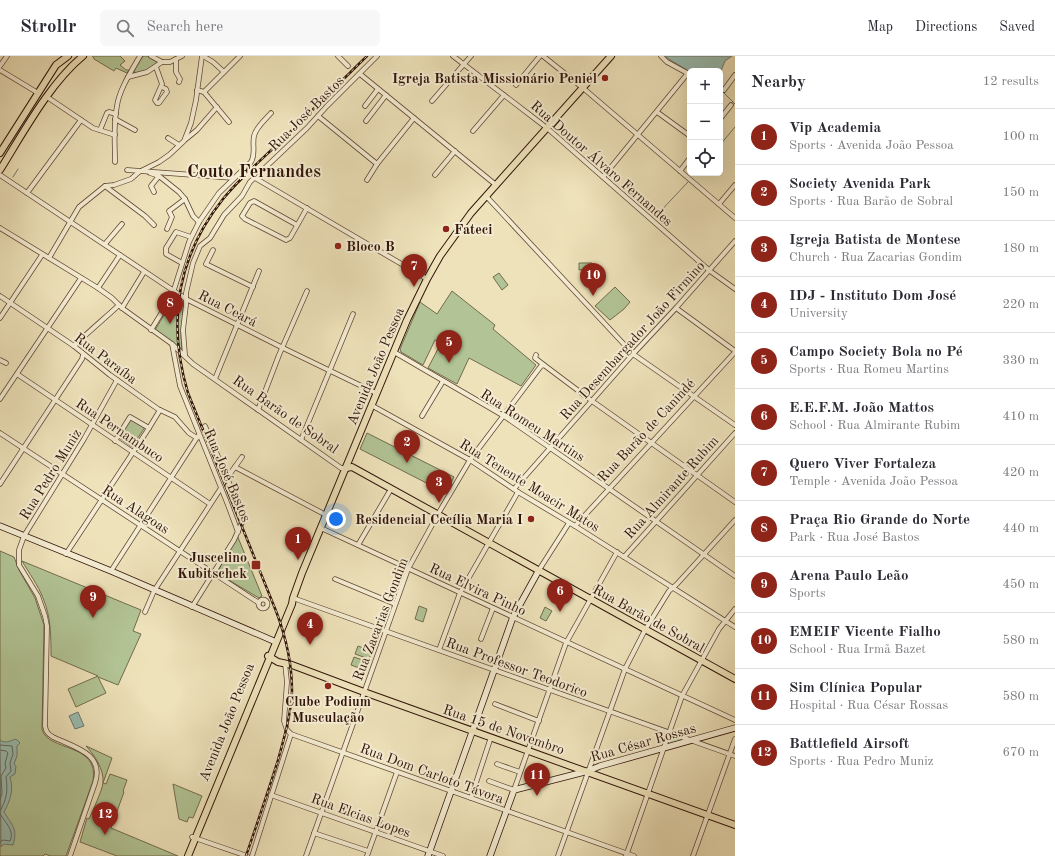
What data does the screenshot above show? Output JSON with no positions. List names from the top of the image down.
{
  "streets": {
    "main road": [
      "Avenida João Pessoa",
      "Rua Barão de Sobral",
      "Rua Almirante Rubim",
      "Rua 15 de Novembro",
      "Rua César Rossas"
    ],
    "street": [
      "Rua José Bastos",
      "Rua Doutor Álvaro Fernandes",
      "Rua Ceará",
      "Rua Desembargador João Firmino",
      "Rua Paraíba",
      "Rua Romeu Martins",
      "Rua Pernambuco",
      "Rua Barão de Canindé",
      "Rua Pedro Muniz",
      "Rua Tenente Moacir Matos",
      "Rua Alagoas",
      "Rua Elvira Pinho",
      "Rua Zacarias Gondim",
      "Rua Professor Teodorico",
      "Rua Dom Carloto Távora",
      "Rua Elcias Lopes"
    ]
  },
  "crossings": [
    ["Rua José Bastos", "Rua Ceará"],
    ["Rua José Bastos", "Rua Paraíba"],
    ["Rua José Bastos", "Rua Barão de Sobral"],
    ["Rua Doutor Álvaro Fernandes", "Rua Desembargador João Firmino"],
    ["Rua Doutor Álvaro Fernandes", "Avenida João Pessoa"],
    ["Rua Ceará", "Avenida João Pessoa"],
    ["Rua Desembargador João Firmino", "Rua Barão de Sobral"],
    ["Rua Desembargador João Firmino", "Rua Romeu Martins"],
    ["Rua Desembargador João Firmino", "Rua Tenente Moacir Matos"],
    ["Rua Desembargador João Firmino", "Rua Elvira Pinho"],
    ["Rua Desembargador João Firmino", "Rua Professor Teodorico"],
    ["Rua Paraíba", "Rua Pedro Muniz"],
    ["Avenida João Pessoa", "Rua Barão de Sobral"],
    ["Avenida João Pessoa", "Rua Romeu Martins"],
    ["Avenida João Pessoa", "Rua Tenente Moacir Matos"],
    ["Avenida João Pessoa", "Rua Elvira Pinho"],
    ["Avenida João Pessoa", "Rua Professor Teodorico"],
    ["Avenida João Pessoa", "Rua 15 de Novembro"],
    ["Rua Barão de Sobral", "Rua Almirante Rubim"],
    ["Rua Barão de Sobral", "Rua Zacarias Gondim"],
    ["Rua Romeu Martins", "Rua Barão de Canindé"],
    ["Rua Romeu Martins", "Rua Almirante Rubim"],
    ["Rua Romeu Martins", "Rua Zacarias Gondim"],
    ["Rua Pernambuco", "Rua Pedro Muniz"],
    ["Rua Barão de Canindé", "Rua Tenente Moacir Matos"],
    ["Rua Pedro Muniz", "Rua Alagoas"],
    ["Rua Tenente Moacir Matos", "Rua Almirante Rubim"],
    ["Rua Tenente Moacir Matos", "Rua Zacarias Gondim"],
    ["Rua Almirante Rubim", "Rua Elvira Pinho"],
    ["Rua Almirante Rubim", "Rua Professor Teodorico"],
    ["Rua Almirante Rubim", "Rua 15 de Novembro"],
    ["Rua Almirante Rubim", "Rua César Rossas"],
    ["Rua Almirante Rubim", "Rua Dom Carloto Távora"],
    ["Rua Elvira Pinho", "Rua Zacarias Gondim"],
    ["Rua Zacarias Gondim", "Rua Professor Teodorico"],
    ["Rua Zacarias Gondim", "Rua 15 de Novembro"],
    ["Rua Zacarias Gondim", "Rua Dom Carloto Távora"],
    ["Rua Zacarias Gondim", "Rua Elcias Lopes"],
    ["Rua Professor Teodorico", "Rua César Rossas"],
    ["Rua 15 de Novembro", "Rua César Rossas"]
  ],
  "districts": ["Couto Fernandes"],
  "places": {
    "other": [
      "Igreja Batista Missionário Peniel",
      "Fateci",
      "Bloco B",
      "Residencial Cecília Maria I",
      "Clube Podium Musculação"
    ],
    "transit": ["Juscelino Kubitschek"]
  },
  "page": {
    "header": "Strollr",
    "search": "Search here",
    "nav": ["Map", "Directions", "Saved"],
    "heading": ["Nearby", "12 results"],
    "map_buttons": ["+", "−"],
    "list": [
      {
        "mark": "1",
        "name": "Vip Academia",
        "note": "Sports · Avenida João Pessoa",
        "value": "100 m"
      },
      {
        "mark": "2",
        "name": "Society Avenida Park",
        "note": "Sports · Rua Barão de Sobral",
        "value": "150 m"
      },
      {
        "mark": "3",
        "name": "Igreja Batista de Montese",
        "note": "Church · Rua Zacarias Gondim",
        "value": "180 m"
      },
      {
        "mark": "4",
        "name": "IDJ - Instituto Dom José",
        "note": "University",
        "value": "220 m"
      },
      {
        "mark": "5",
        "name": "Campo Society Bola no Pé",
        "note": "Sports · Rua Romeu Martins",
        "value": "330 m"
      },
      {
        "mark": "6",
        "name": "E.E.F.M. João Mattos",
        "note": "School · Rua Almirante Rubim",
        "value": "410 m"
      },
      {
        "mark": "7",
        "name": "Quero Viver Fortaleza",
        "note": "Temple · Avenida João Pessoa",
        "value": "420 m"
      },
      {
        "mark": "8",
        "name": "Praça Rio Grande do Norte",
        "note": "Park · Rua José Bastos",
        "value": "440 m"
      },
      {
        "mark": "9",
        "name": "Arena Paulo Leão",
        "note": "Sports",
        "value": "450 m"
      },
      {
        "mark": "10",
        "name": "EMEIF Vicente Fialho",
        "note": "School · Rua Irmã Bazet",
        "value": "580 m"
      },
      {
        "mark": "11",
        "name": "Sim Clínica Popular",
        "note": "Hospital · Rua César Rossas",
        "value": "580 m"
      },
      {
        "mark": "12",
        "name": "Battlefield Airsoft",
        "note": "Sports · Rua Pedro Muniz",
        "value": "670 m"
      }
    ],
    "pins": [
      "7",
      "10",
      "8",
      "5",
      "2",
      "3",
      "1",
      "6",
      "9",
      "4",
      "11",
      "12"
    ]
  }
}
